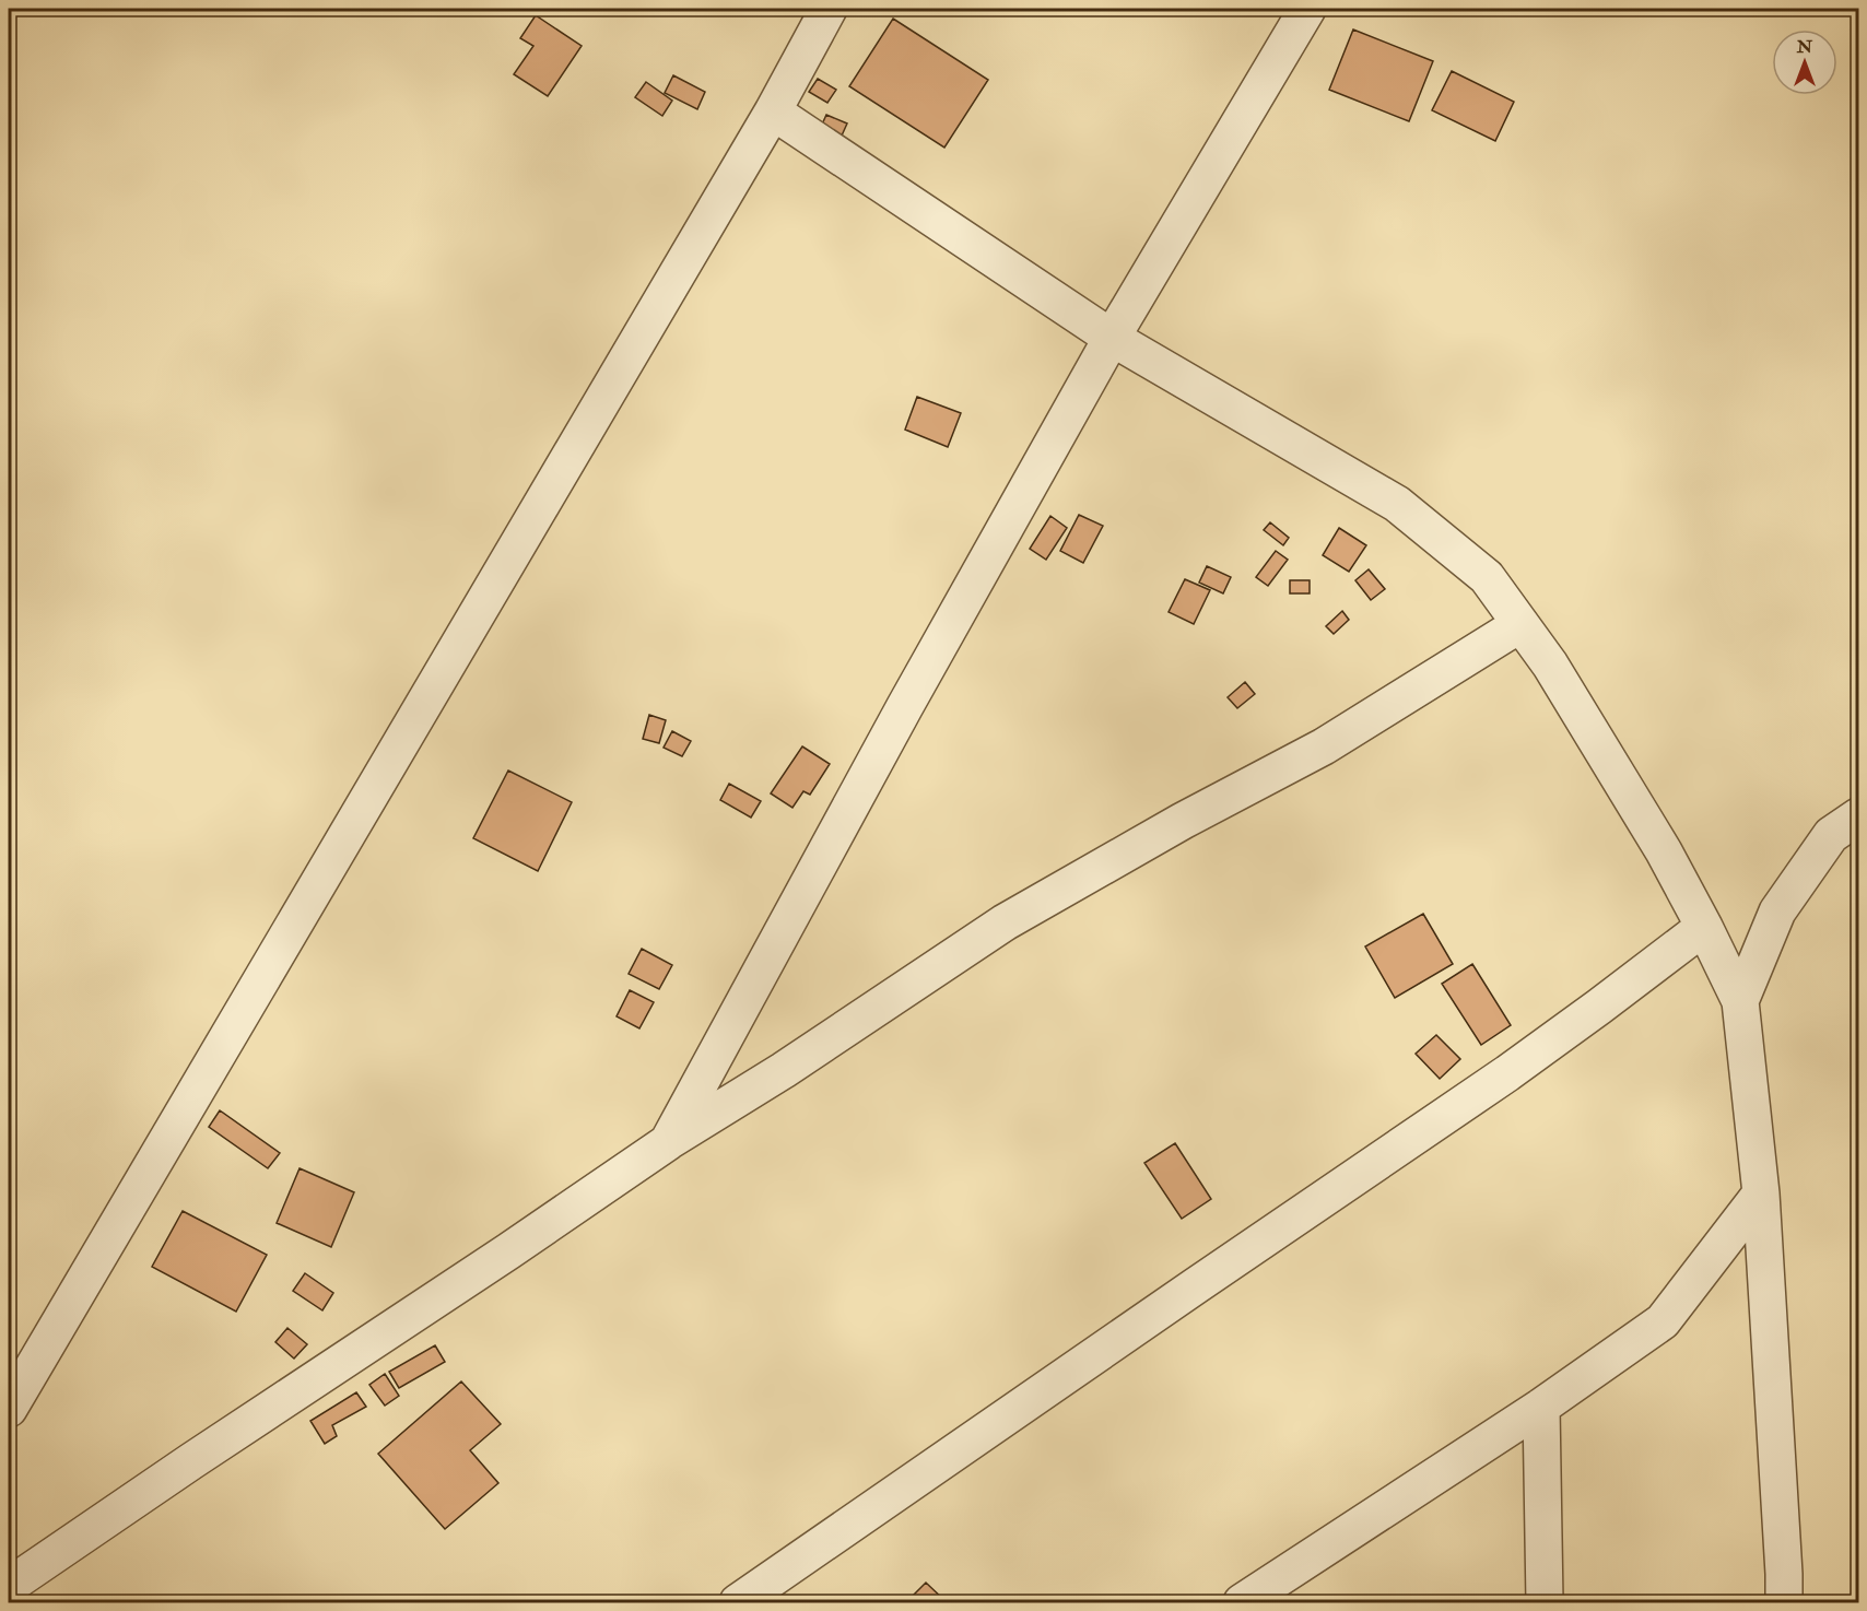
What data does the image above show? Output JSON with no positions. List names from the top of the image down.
{
  "north": "top"
}
